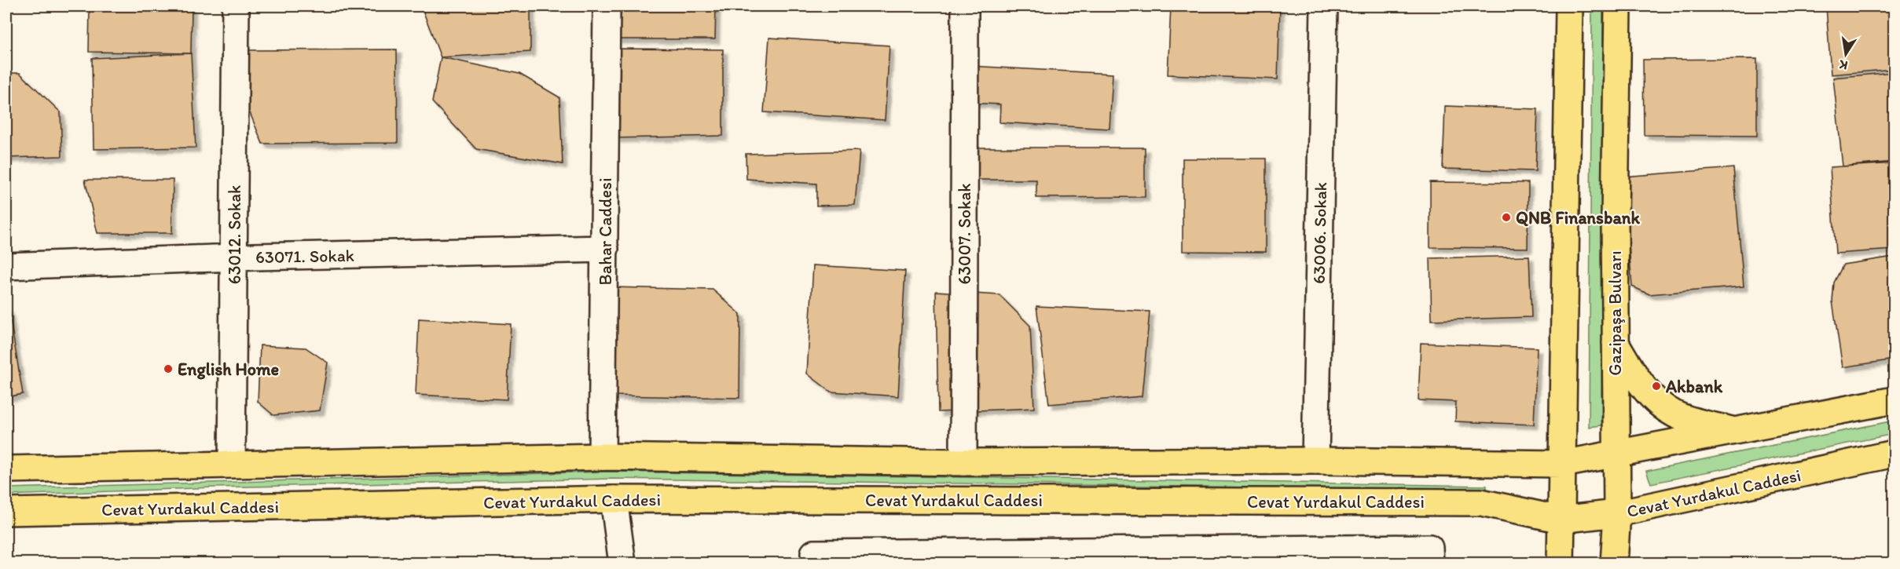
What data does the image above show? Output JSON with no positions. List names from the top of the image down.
{
  "streets": {
    "main road": ["Gazipaşa Bulvarı", "Cevat Yurdakul Caddesi"],
    "street": [
      "Bahar Caddesi",
      "63006. Sokak",
      "63007. Sokak",
      "63012. Sokak",
      "63071. Sokak"
    ]
  },
  "crossings": [
    ["Bahar Caddesi", "63071. Sokak"],
    ["63012. Sokak", "63071. Sokak"],
    ["Gazipaşa Bulvarı", "Cevat Yurdakul Caddesi"]
  ],
  "places": ["QNB Finansbank", "English Home", "Akbank"],
  "north": "bottom"
}
